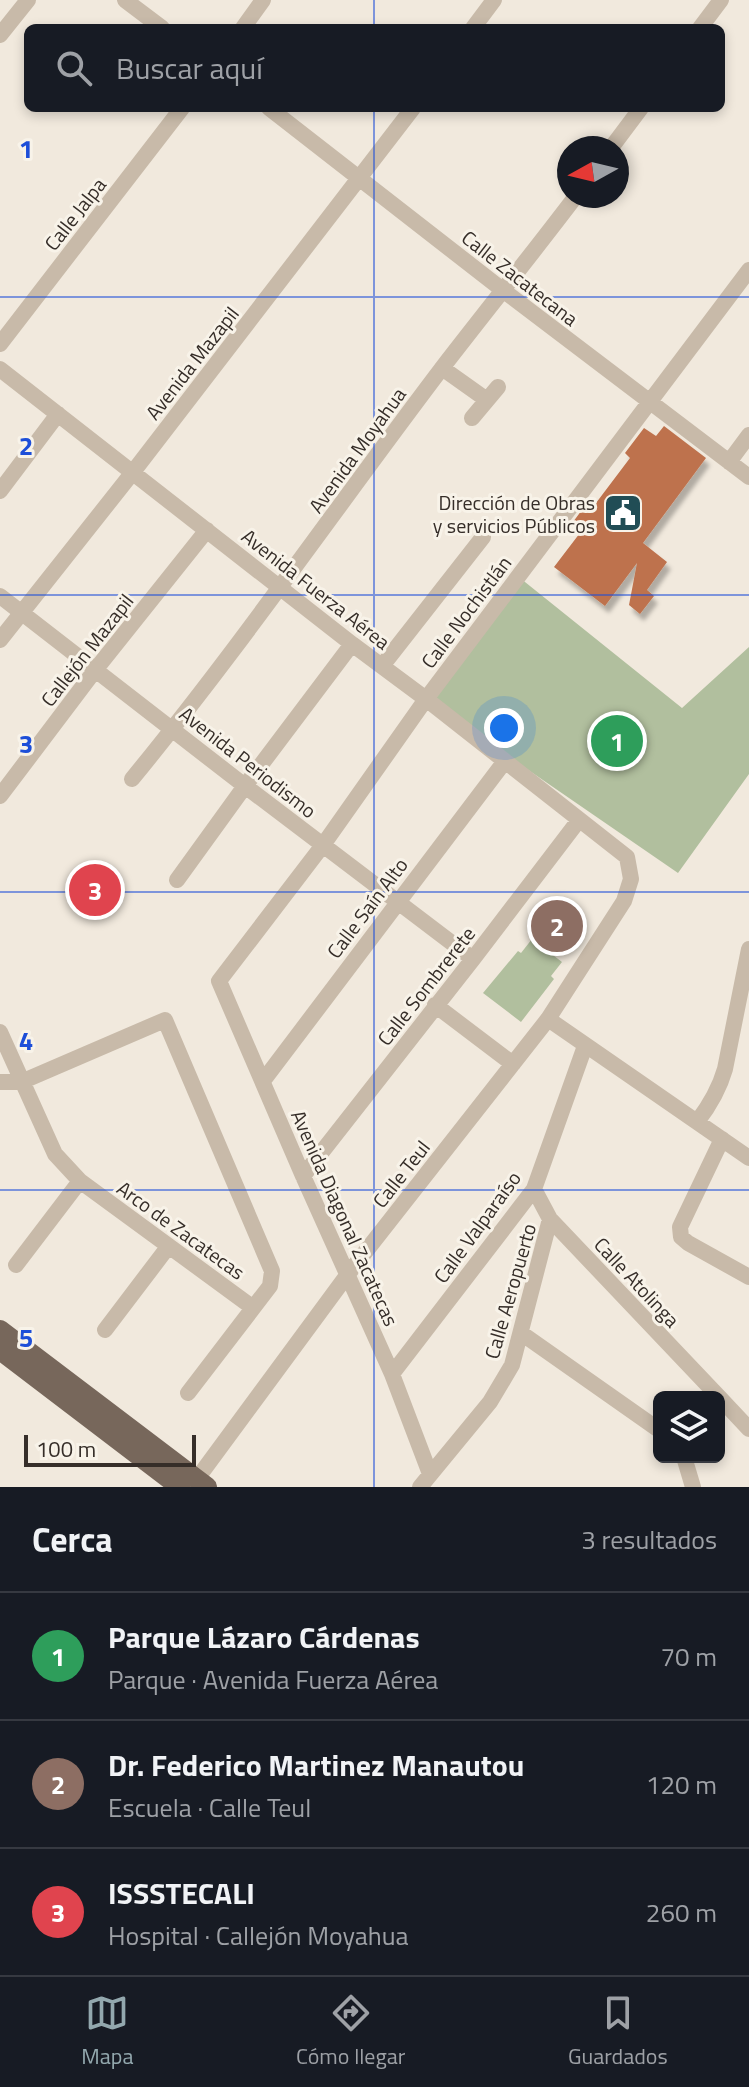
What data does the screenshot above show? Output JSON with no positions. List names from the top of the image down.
{
  "streets": {
    "street": [
      "Calle Jalpa",
      "Calle Zacatecana",
      "Avenida Mazapil",
      "Avenida Moyahua",
      "Avenida Fuerza Aérea",
      "Calle Nochistlán",
      "Callejón Mazapil",
      "Avenida Periodismo",
      "Calle Saín Alto",
      "Calle Sombrerete",
      "Calle Teul",
      "Avenida Diagonal Zacatecas",
      "Calle Valparaíso",
      "Arco de Zacatecas",
      "Calle Atolinga",
      "Calle Aeropuerto"
    ]
  },
  "crossings": [
    ["Calle Zacatecana", "Avenida Mazapil"],
    ["Calle Zacatecana", "Avenida Moyahua"],
    ["Calle Zacatecana", "Calle Nochistlán"],
    ["Avenida Mazapil", "Avenida Fuerza Aérea"],
    ["Avenida Mazapil", "Avenida Periodismo"],
    ["Avenida Moyahua", "Avenida Fuerza Aérea"],
    ["Avenida Moyahua", "Avenida Periodismo"],
    ["Avenida Fuerza Aérea", "Calle Nochistlán"],
    ["Avenida Fuerza Aérea", "Callejón Mazapil"],
    ["Avenida Fuerza Aérea", "Calle Saín Alto"],
    ["Avenida Fuerza Aérea", "Calle Sombrerete"],
    ["Avenida Fuerza Aérea", "Calle Teul"],
    ["Calle Nochistlán", "Avenida Periodismo"],
    ["Calle Nochistlán", "Avenida Diagonal Zacatecas"],
    ["Callejón Mazapil", "Avenida Periodismo"],
    ["Avenida Periodismo", "Calle Saín Alto"],
    ["Avenida Periodismo", "Calle Sombrerete"],
    ["Calle Saín Alto", "Avenida Diagonal Zacatecas"],
    ["Calle Sombrerete", "Avenida Diagonal Zacatecas"],
    ["Calle Teul", "Avenida Diagonal Zacatecas"],
    ["Avenida Diagonal Zacatecas", "Calle Valparaíso"],
    ["Avenida Diagonal Zacatecas", "Calle Aeropuerto"],
    ["Calle Valparaíso", "Calle Atolinga"],
    ["Calle Atolinga", "Calle Aeropuerto"]
  ],
  "places": {
    "public building": ["Dirección de Obras y servicios Públicos"]
  },
  "scale_bar": "100 m",
  "north": "left",
  "page": {
    "search": "Buscar aquí",
    "pins": ["1", "3", "2"],
    "scale": "100 m",
    "heading": ["Cerca", "3 resultados"],
    "list": [
      {
        "mark": "1",
        "name": "Parque Lázaro Cárdenas",
        "note": "Parque · Avenida Fuerza Aérea",
        "value": "70 m"
      },
      {
        "mark": "2",
        "name": "Dr. Federico Martinez Manautou",
        "note": "Escuela · Calle Teul",
        "value": "120 m"
      },
      {
        "mark": "3",
        "name": "ISSSTECALI",
        "note": "Hospital · Callejón Moyahua",
        "value": "260 m"
      }
    ],
    "nav": ["Mapa", "Cómo llegar", "Guardados"]
  },
  "grid": {
    "rows": [
      "1",
      "2",
      "3",
      "4",
      "5"
    ]
  }
}
